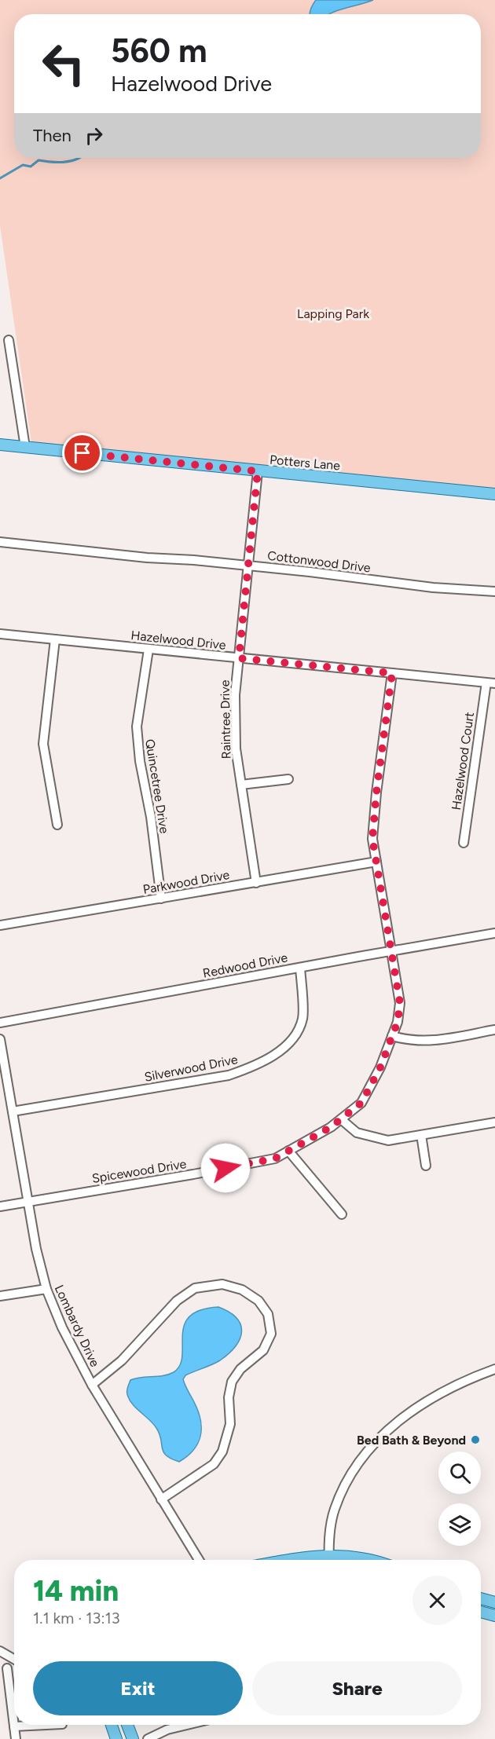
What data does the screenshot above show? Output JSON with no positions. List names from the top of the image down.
{
  "streets": {
    "main road": ["Potters Lane"],
    "street": [
      "Cottonwood Drive",
      "Hazelwood Drive",
      "Raintree Drive",
      "Hazelwood Court",
      "Quincetree Drive",
      "Parkwood Drive",
      "Redwood Drive",
      "Silverwood Drive",
      "Spicewood Drive",
      "Lombardy Drive"
    ]
  },
  "crossings": [
    ["Potters Lane", "Raintree Drive"],
    ["Cottonwood Drive", "Raintree Drive"],
    ["Hazelwood Drive", "Raintree Drive"],
    ["Hazelwood Drive", "Hazelwood Court"],
    ["Hazelwood Drive", "Quincetree Drive"],
    ["Hazelwood Drive", "Spicewood Drive"],
    ["Raintree Drive", "Parkwood Drive"],
    ["Quincetree Drive", "Parkwood Drive"],
    ["Parkwood Drive", "Spicewood Drive"],
    ["Redwood Drive", "Silverwood Drive"],
    ["Redwood Drive", "Spicewood Drive"],
    ["Silverwood Drive", "Lombardy Drive"],
    ["Spicewood Drive", "Lombardy Drive"]
  ],
  "parks": ["Lapping Park"],
  "places": ["Bed Bath & Beyond"],
  "page": {
    "turn": ["560 m", "Hazelwood Drive"],
    "then": "Then",
    "heading": ["14 min", "1.1 km · 13:13"],
    "buttons": ["Exit", "Share"]
  }
}
